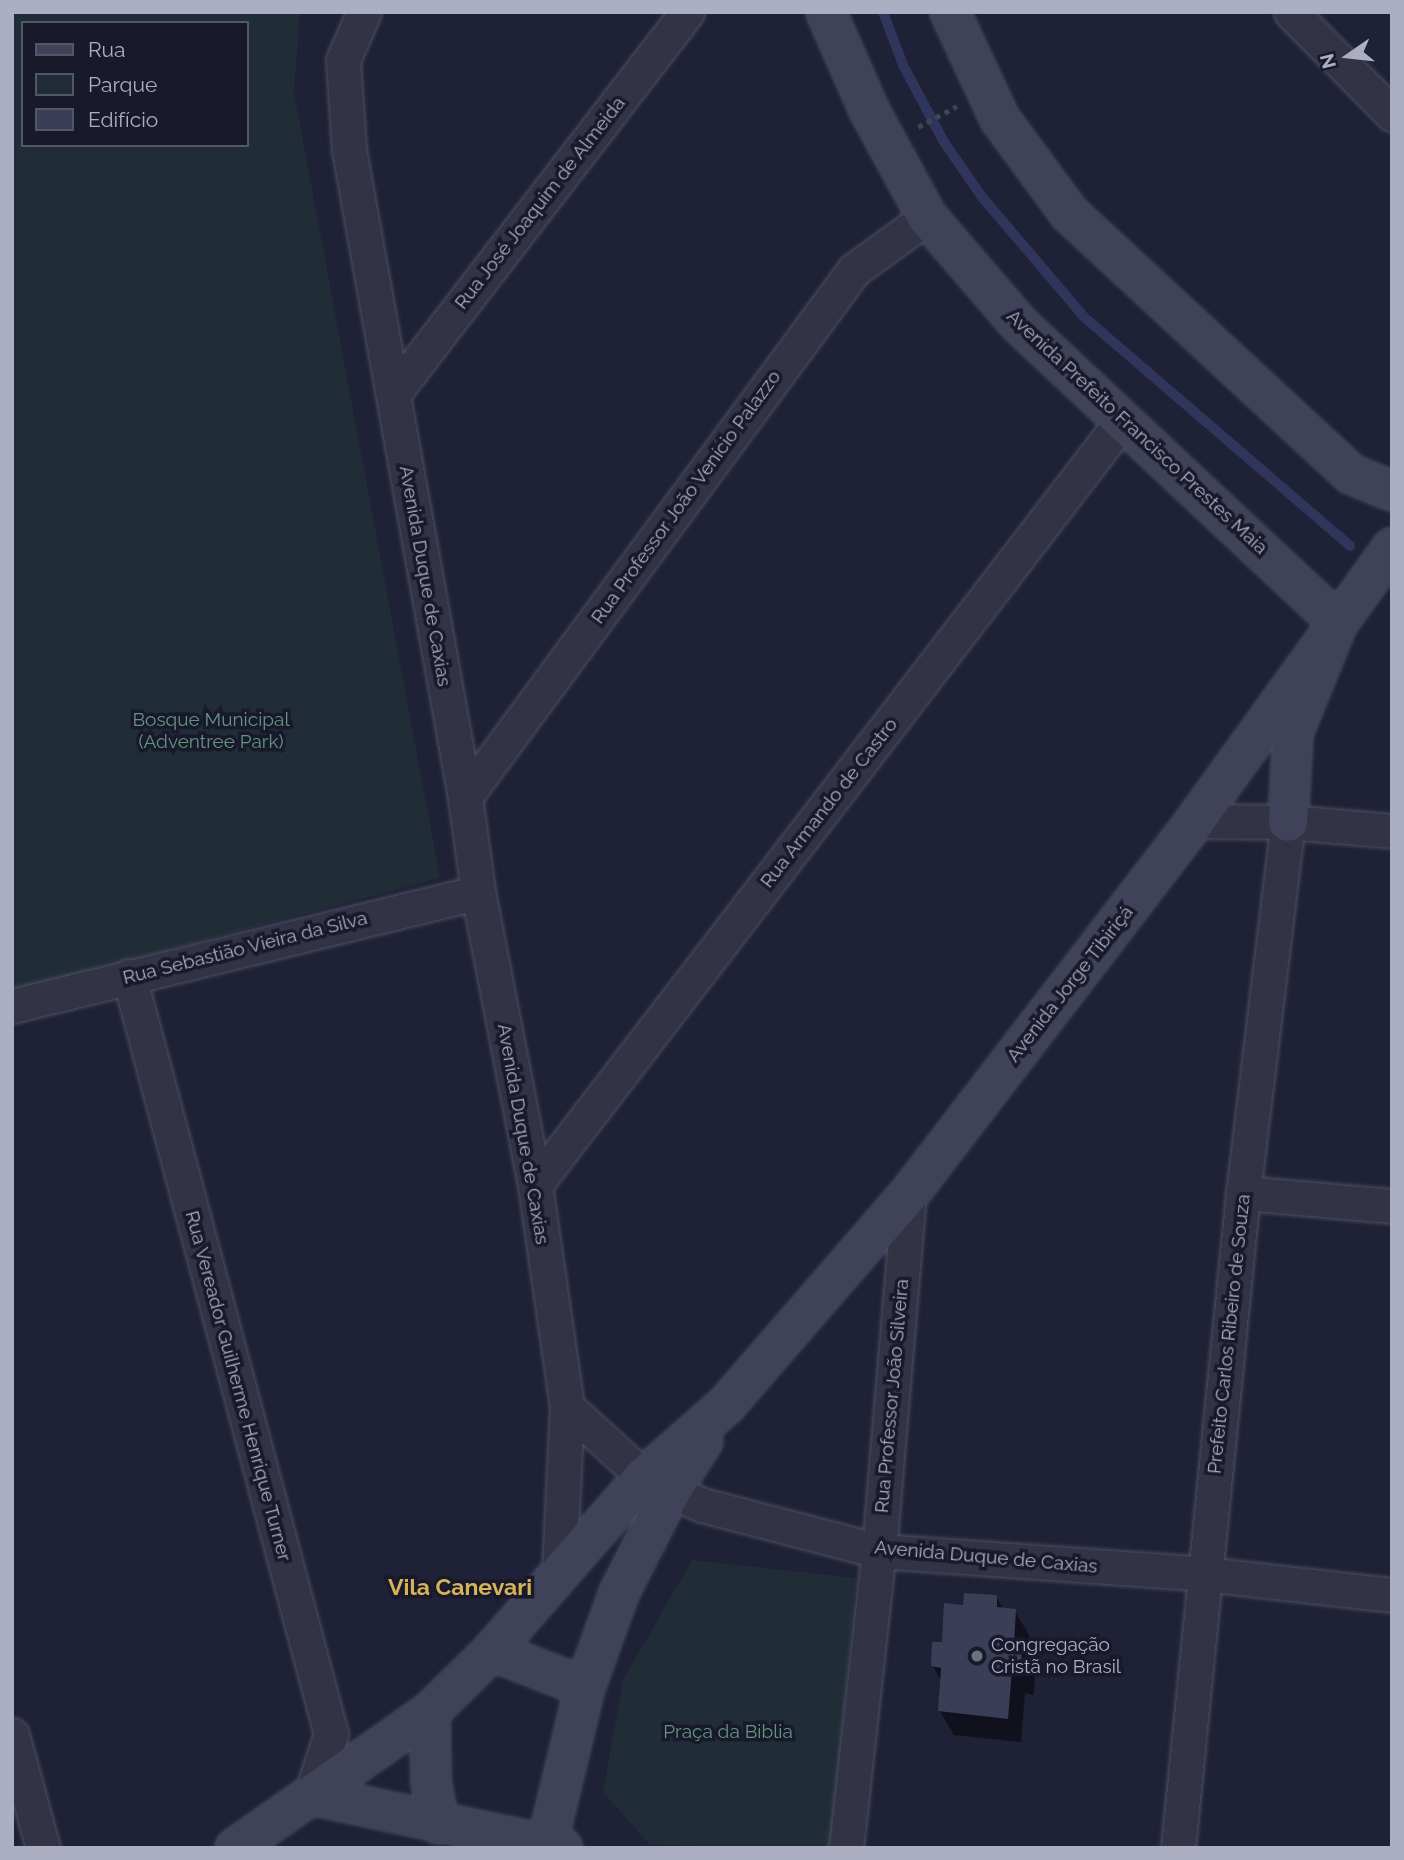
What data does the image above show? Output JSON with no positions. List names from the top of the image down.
{
  "streets": {
    "street": [
      "Rua José Joaquim de Almeida",
      "Avenida Prefeito Francisco Prestes Maia",
      "Rua Professor João Venício Palazzo",
      "Avenida Duque de Caxias",
      "Rua Armando de Castro",
      "Rua Sebastião Vieira da Silva",
      "Avenida Jorge Tibiriçá",
      "Prefeito Carlos Ribeiro de Souza",
      "Rua Vereador Guilherme Henrique Turner",
      "Rua Professor João Silveira"
    ]
  },
  "crossings": [
    ["Rua José Joaquim de Almeida", "Avenida Duque de Caxias"],
    ["Avenida Prefeito Francisco Prestes Maia", "Rua Professor João Venício Palazzo"],
    ["Avenida Prefeito Francisco Prestes Maia", "Rua Armando de Castro"],
    ["Avenida Prefeito Francisco Prestes Maia", "Avenida Jorge Tibiriçá"],
    ["Rua Professor João Venício Palazzo", "Avenida Duque de Caxias"],
    ["Avenida Duque de Caxias", "Rua Armando de Castro"],
    ["Avenida Duque de Caxias", "Rua Sebastião Vieira da Silva"],
    ["Avenida Duque de Caxias", "Avenida Jorge Tibiriçá"],
    ["Avenida Duque de Caxias", "Prefeito Carlos Ribeiro de Souza"],
    ["Avenida Duque de Caxias", "Rua Professor João Silveira"],
    ["Rua Sebastião Vieira da Silva", "Rua Vereador Guilherme Henrique Turner"],
    ["Avenida Jorge Tibiriçá", "Rua Professor João Silveira"]
  ],
  "districts": ["Vila Canevari"],
  "parks": ["Bosque Municipal (Adventree Park)", "Praça da Biblia"],
  "places": ["Congregação Cristã no Brasil"],
  "legend": ["Rua", "Parque", "Edifício"],
  "north": "left"
}
